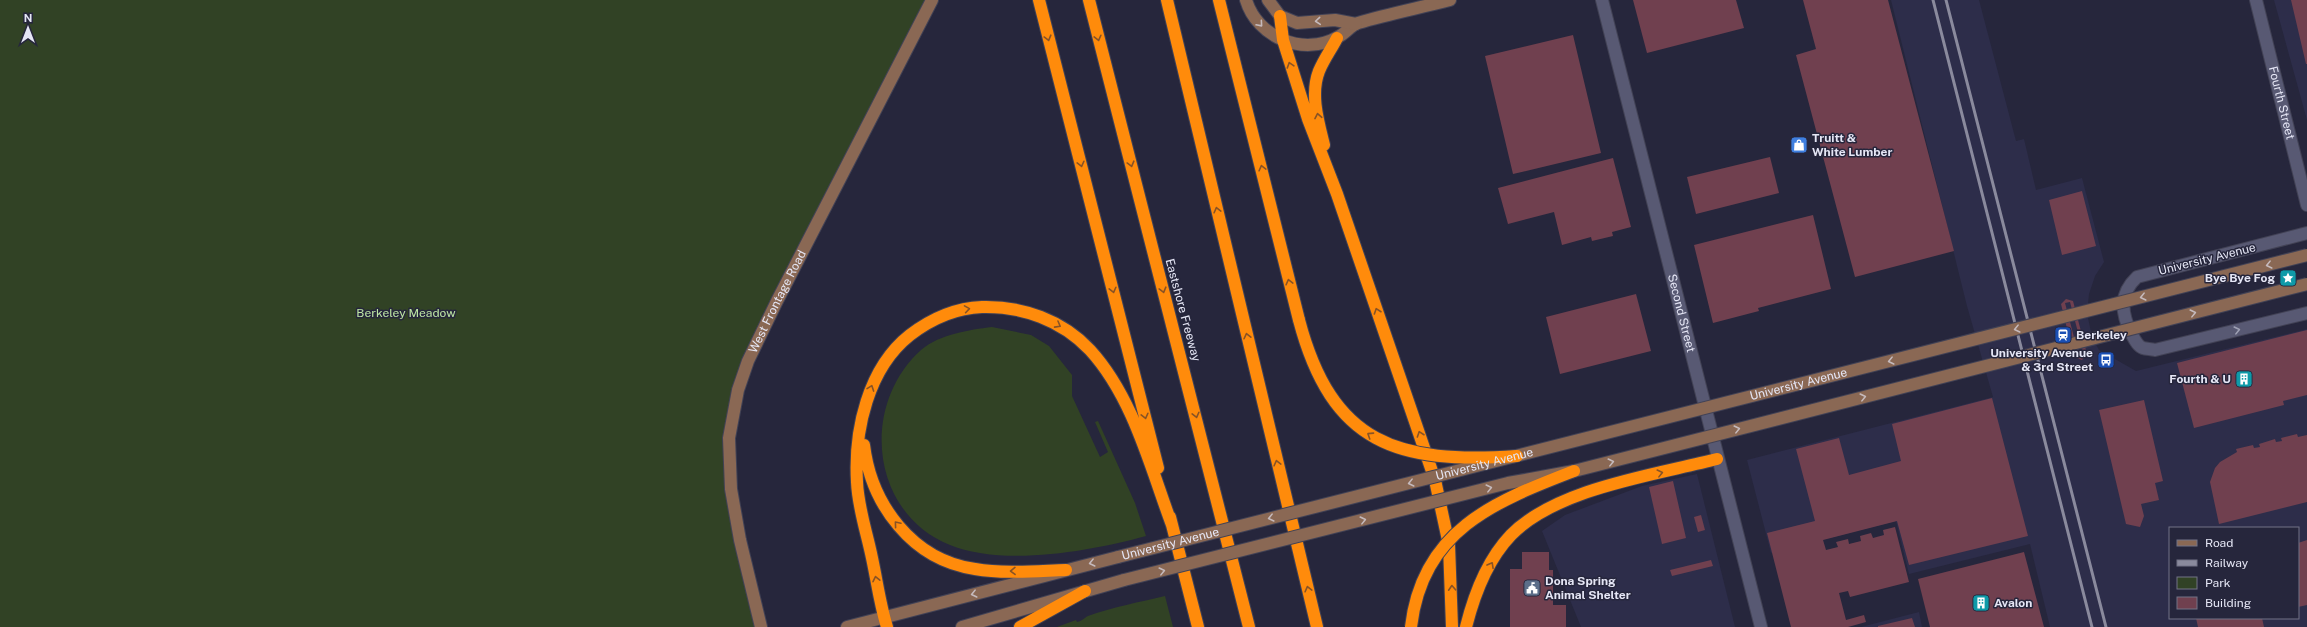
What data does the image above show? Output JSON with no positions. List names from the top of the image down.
{
  "streets": {
    "highway": ["Eastshore Freeway"],
    "main road": ["University Avenue", "West Frontage Road"],
    "street": ["Fourth Street", "Second Street"]
  },
  "parks": ["Berkeley Meadow"],
  "places": {
    "shop": ["Truitt & White Lumber"],
    "place": ["Bye Bye Fog"],
    "station": ["Berkeley"],
    "bus stop": ["University Avenue & 3rd Street"],
    "building": ["Fourth & U", "Avalon"],
    "public building": ["Dona Spring Animal Shelter"]
  },
  "legend": [
    "Road",
    "Railway",
    "Park",
    "Building"
  ],
  "north": "top"
}
